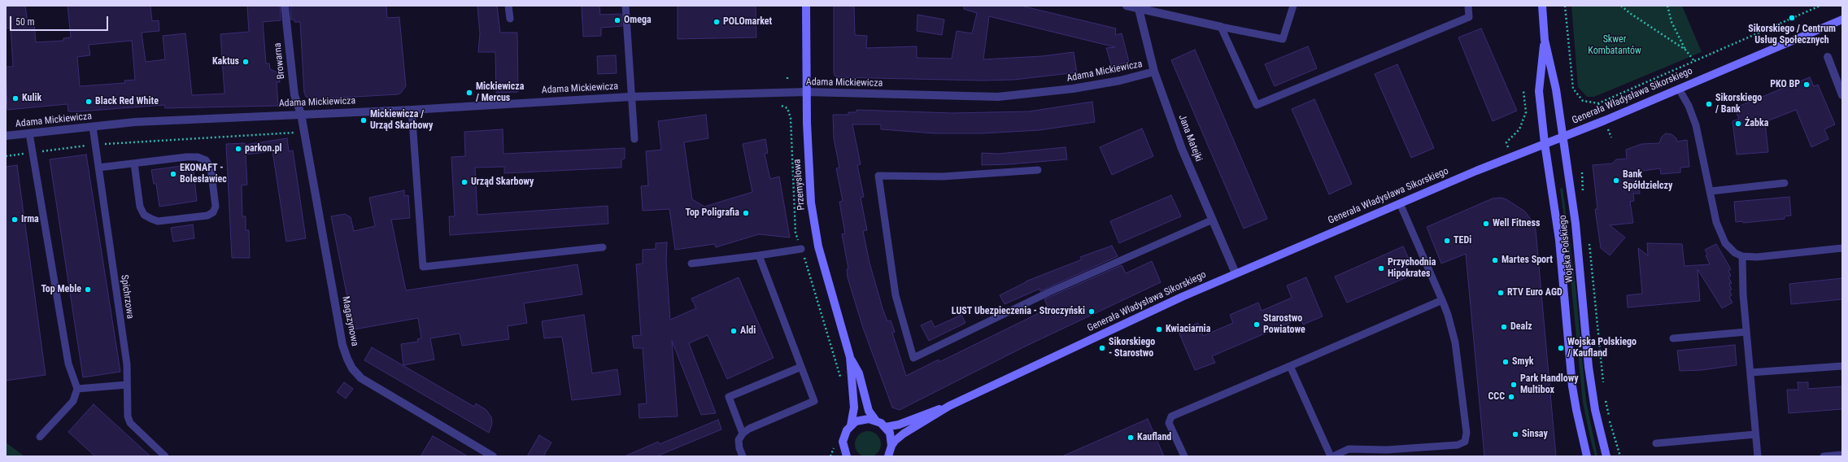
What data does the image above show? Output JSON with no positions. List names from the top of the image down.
{
  "streets": {
    "street": [
      "Browarna",
      "Adama Mickiewicza",
      "Generała Władysława Sikorskiego",
      "Jana Matejki",
      "Przemysłowa",
      "Wojska Polskiego",
      "Magazynowa"
    ],
    "lane": ["Spichrzowa"]
  },
  "crossings": [
    ["Browarna", "Adama Mickiewicza"],
    ["Browarna", "Magazynowa"],
    ["Adama Mickiewicza", "Jana Matejki"],
    ["Adama Mickiewicza", "Przemysłowa"],
    ["Adama Mickiewicza", "Spichrzowa"],
    ["Adama Mickiewicza", "Magazynowa"],
    ["Generała Władysława Sikorskiego", "Jana Matejki"],
    ["Generała Władysława Sikorskiego", "Wojska Polskiego"]
  ],
  "parks": ["Skwer Kombatantów"],
  "places": [
    "Sikorskiego / Centrum Usług Społecznych",
    "Omega",
    "POLOmarket",
    "Kaktus",
    "PKO BP",
    "Mickiewicza / Mercus",
    "Kulik",
    "Black Red White",
    "Sikorskiego / Bank",
    "Mickiewicza / Urząd Skarbowy",
    "Żabka",
    "parkon.pl",
    "EKONAFT - Bolesławiec",
    "Bank Spółdzielczy",
    "Urząd Skarbowy",
    "Top Poligrafia",
    "Irma",
    "Well Fitness",
    "TEDi",
    "Martes Sport",
    "Przychodnia Hipokrates",
    "Top Meble",
    "RTV Euro AGD",
    "LUST Ubezpieczenia - Stroczyński",
    "Starostwo Powiatowe",
    "Dealz",
    "Kwiaciarnia",
    "Aldi",
    "Sikorskiego - Starostwo",
    "Wojska Polskiego / Kaufland",
    "Smyk",
    "Park Handlowy Multibox",
    "CCC",
    "Sinsay",
    "Kaufland"
  ],
  "scale_bar": "50 m"
}
